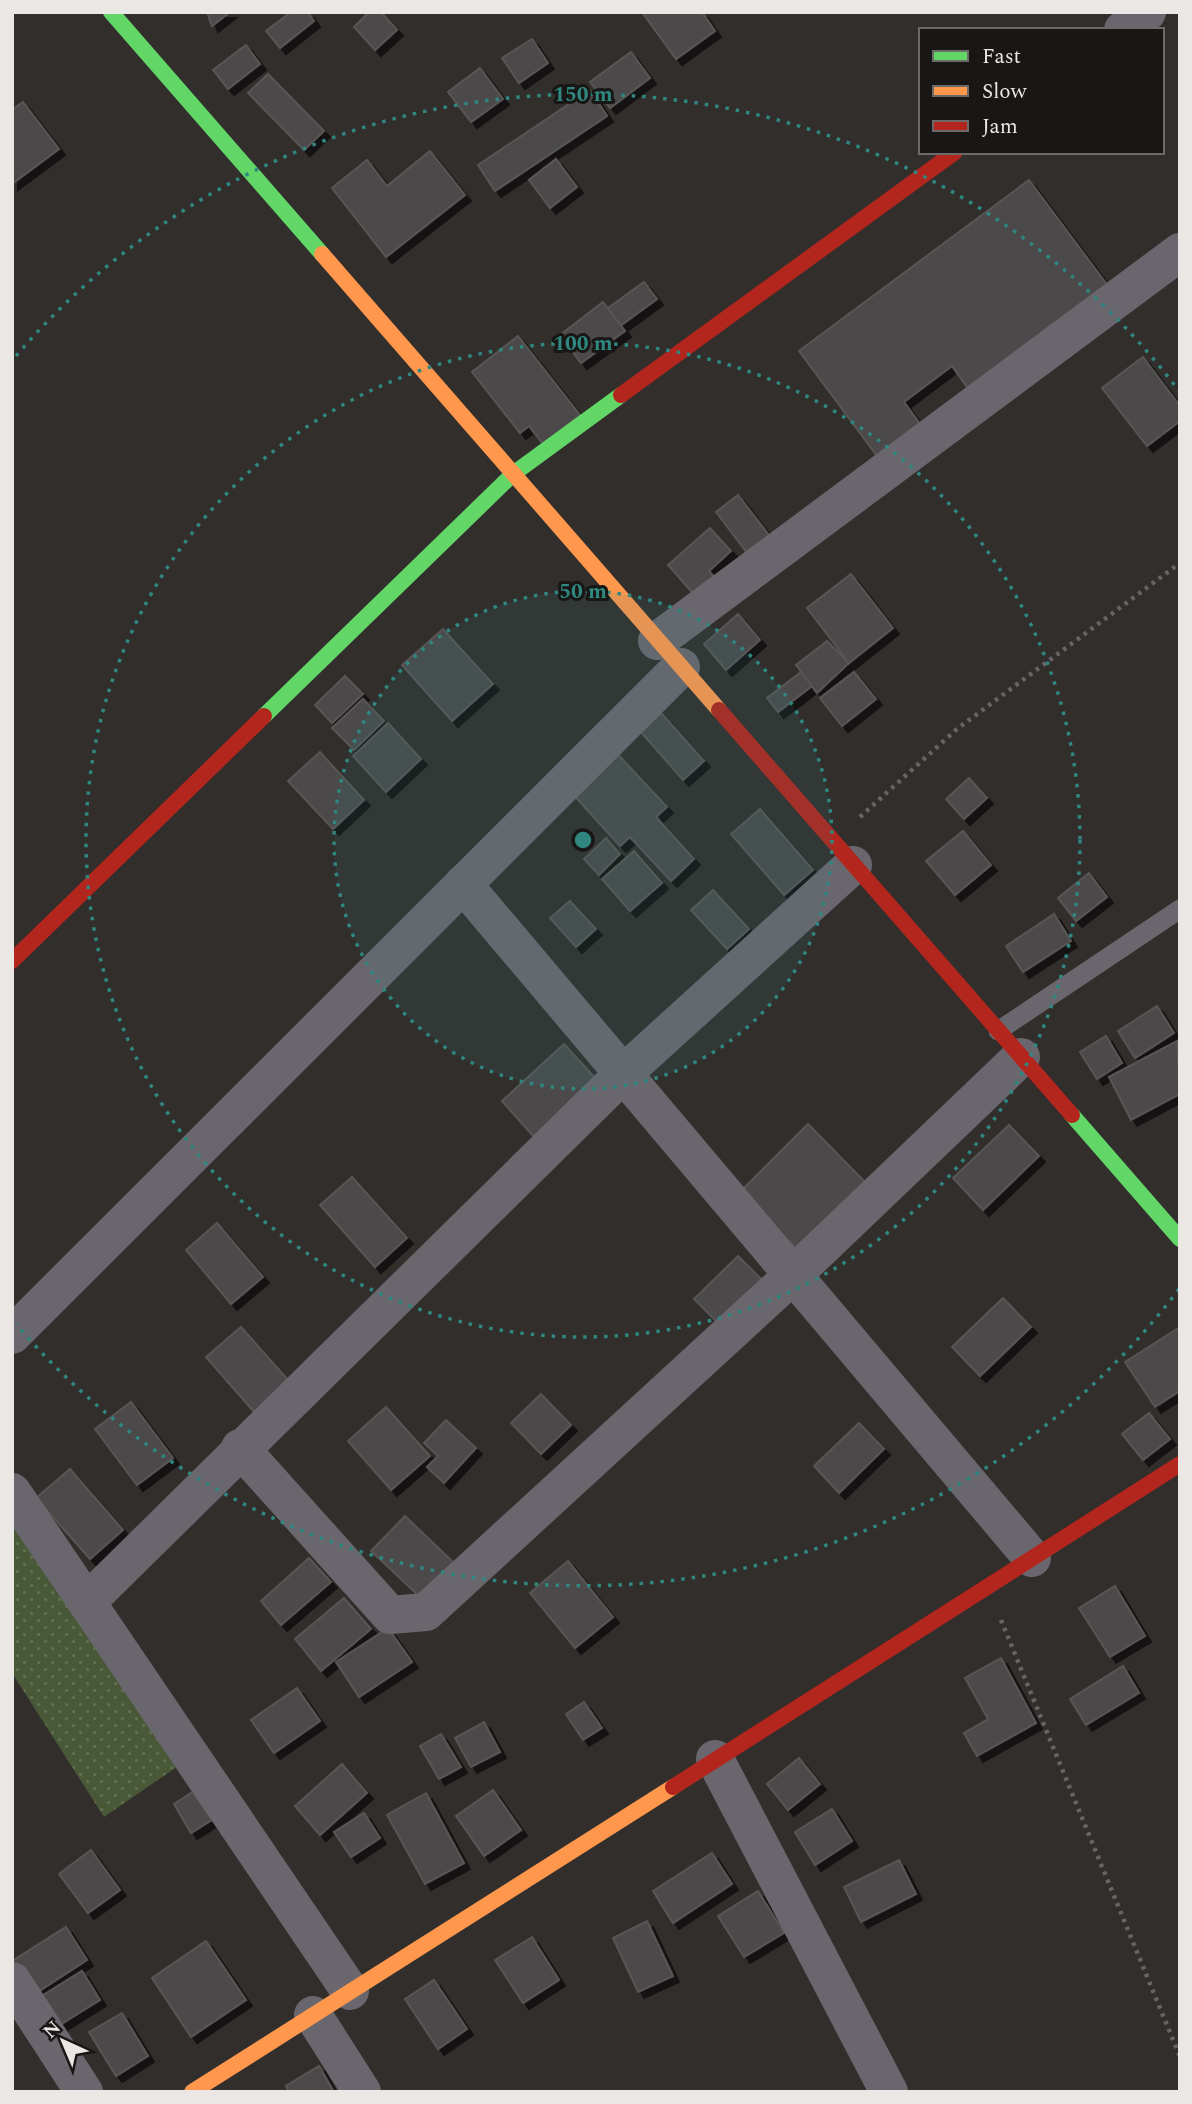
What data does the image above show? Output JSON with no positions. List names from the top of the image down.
{
  "legend": ["Fast", "Slow", "Jam"],
  "north": "top left",
  "rings": ["150 m", "100 m", "50 m"]
}
